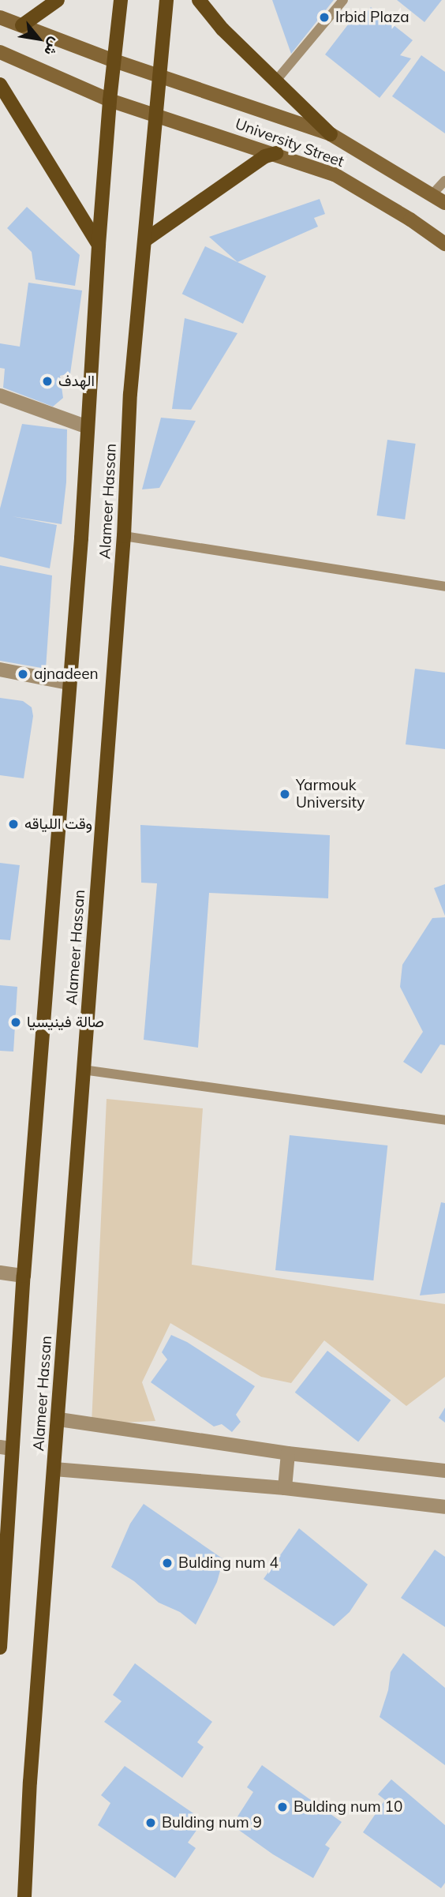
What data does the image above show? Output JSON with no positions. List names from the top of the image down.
{
  "streets": {
    "main road": ["University Street", "Alameer Hassan"]
  },
  "crossings": [
    ["University Street", "Alameer Hassan"]
  ],
  "places": [
    "Irbid Plaza",
    "الهدف",
    "ajnadeen",
    "Yarmouk University",
    "وقت اللياقه",
    "صالة فينيسيا",
    "Bulding num 4",
    "Bulding num 10",
    "Bulding num 9"
  ],
  "north": "bottom right"
}
